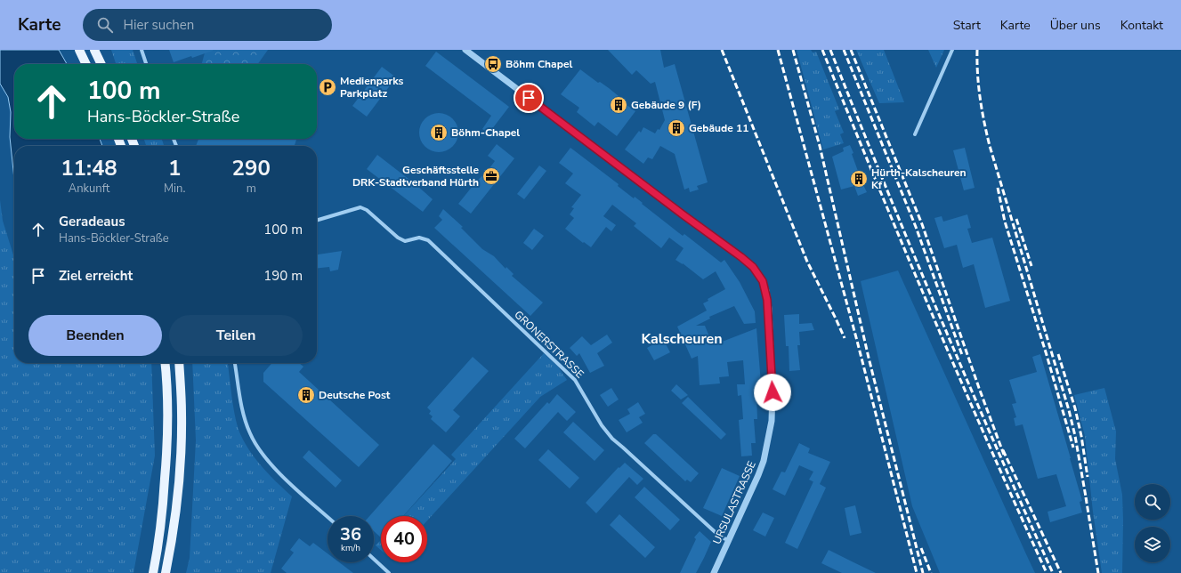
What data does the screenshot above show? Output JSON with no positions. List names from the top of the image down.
{
  "streets": {
    "street": ["GRONERSTRASSE", "URSULASTRASSE"]
  },
  "crossings": [
    ["GRONERSTRASSE", "URSULASTRASSE"]
  ],
  "districts": ["Kalscheuren"],
  "places": {
    "bus stop": ["Böhm Chapel"],
    "parking": ["Medienparks Parkplatz"],
    "building": [
      "Gebäude 9 (F)",
      "Gebäude 11",
      "Böhm-Chapel",
      "Hürth-Kalscheuren Kf",
      "Deutsche Post"
    ],
    "office": ["Geschäftsstelle DRK-Stadtverband Hürth"]
  },
  "page": {
    "header": "Karte",
    "search": "Hier suchen",
    "nav": [
      "Start",
      "Karte",
      "Über uns",
      "Kontakt"
    ],
    "turn": ["100 m", "Hans-Böckler-Straße"],
    "eta": [
      "11:48",
      "Ankunft",
      "1",
      "Min.",
      "290",
      "m"
    ],
    "list": [
      {
        "name": "Geradeaus",
        "note": "Hans-Böckler-Straße",
        "value": "100 m"
      },
      {
        "name": "Ziel erreicht",
        "value": "190 m"
      }
    ],
    "buttons": ["Beenden", "Teilen"],
    "speed": "36 km/h",
    "limit": "40"
  }
}
